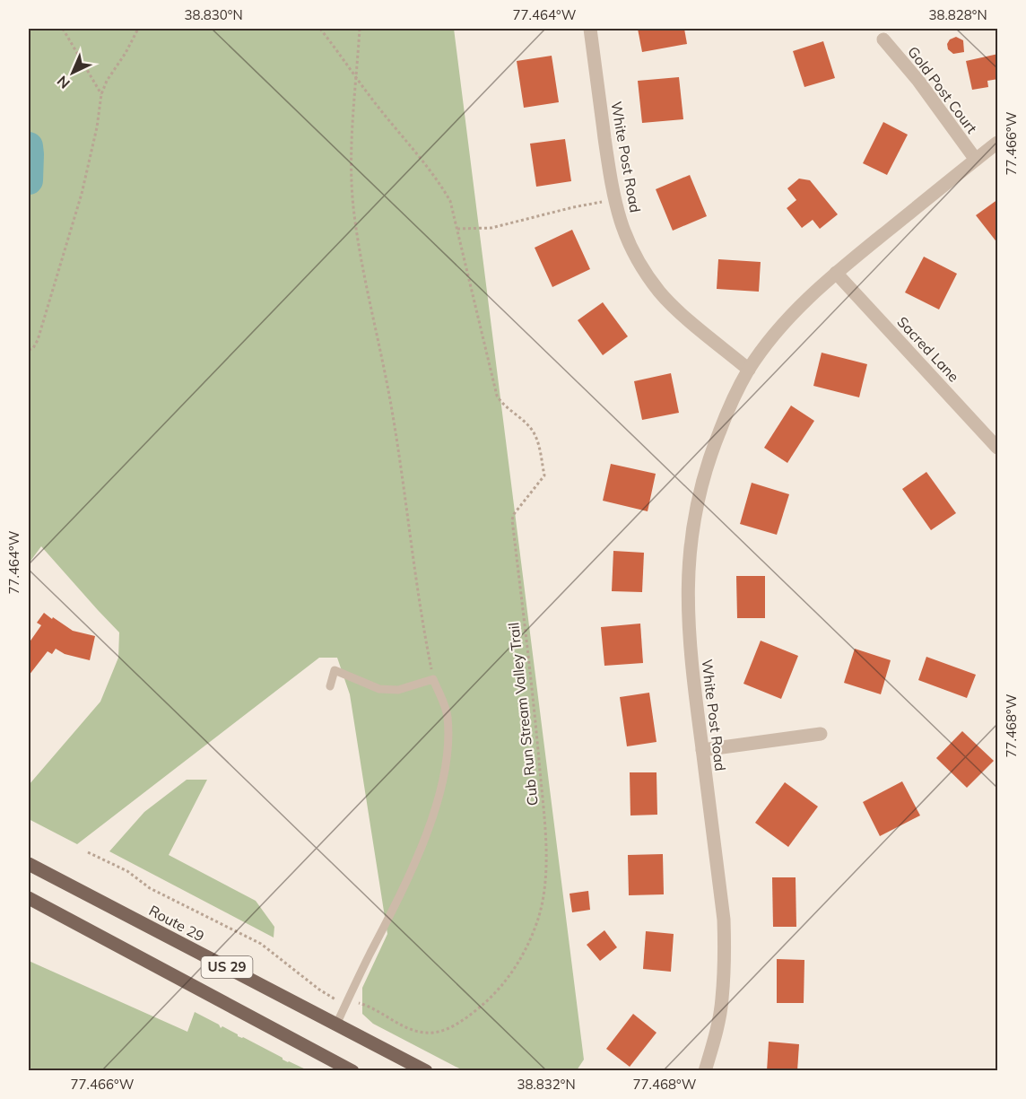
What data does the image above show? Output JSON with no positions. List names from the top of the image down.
{
  "streets": {
    "main road": ["Route 29", "US 29"],
    "street": ["Gold Post Court", "White Post Road", "Sacred Lane"],
    "path": ["Cub Run Stream Valley Trail"]
  },
  "crossings": [
    ["Gold Post Court", "White Post Road"],
    ["White Post Road", "Sacred Lane"]
  ],
  "north": "bottom left",
  "coordinates": [
    "38.830°N",
    "77.464°W",
    "38.828°N",
    "77.466°W",
    "77.468°W",
    "38.832°N"
  ]
}
